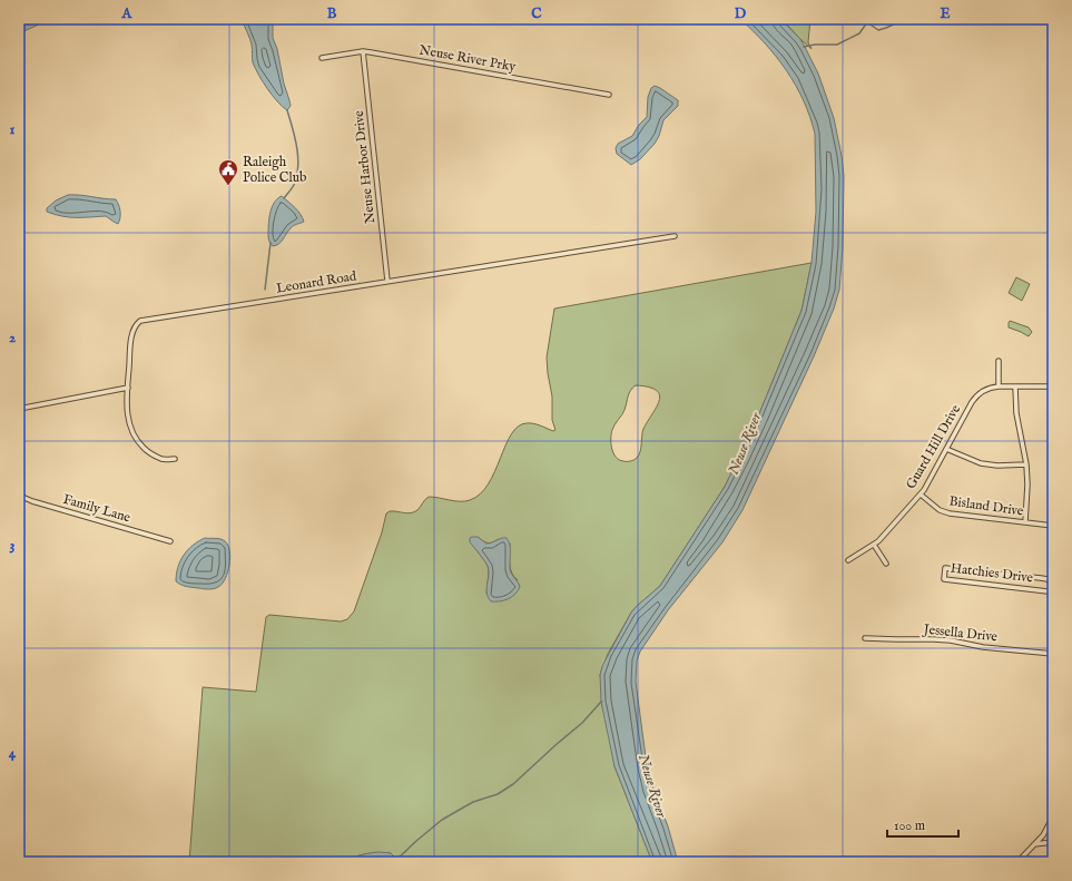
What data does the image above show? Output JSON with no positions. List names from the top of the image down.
{
  "streets": {
    "street": [
      "Neuse River Prky",
      "Neuse Harbor Drive",
      "Leonard Road",
      "Guard Hill Drive",
      "Bisland Drive",
      "Family Lane",
      "Hatchies Drive",
      "Jessella Drive"
    ]
  },
  "crossings": [
    ["Neuse River Prky", "Neuse Harbor Drive"],
    ["Neuse Harbor Drive", "Leonard Road"],
    ["Guard Hill Drive", "Bisland Drive"]
  ],
  "water": ["Neuse River"],
  "places": {
    "public building": ["Raleigh Police Club"]
  },
  "scale_bar": "100 m",
  "grid": {
    "columns": [
      "A",
      "B",
      "C",
      "D",
      "E"
    ],
    "rows": [
      "1",
      "2",
      "3",
      "4"
    ]
  }
}
